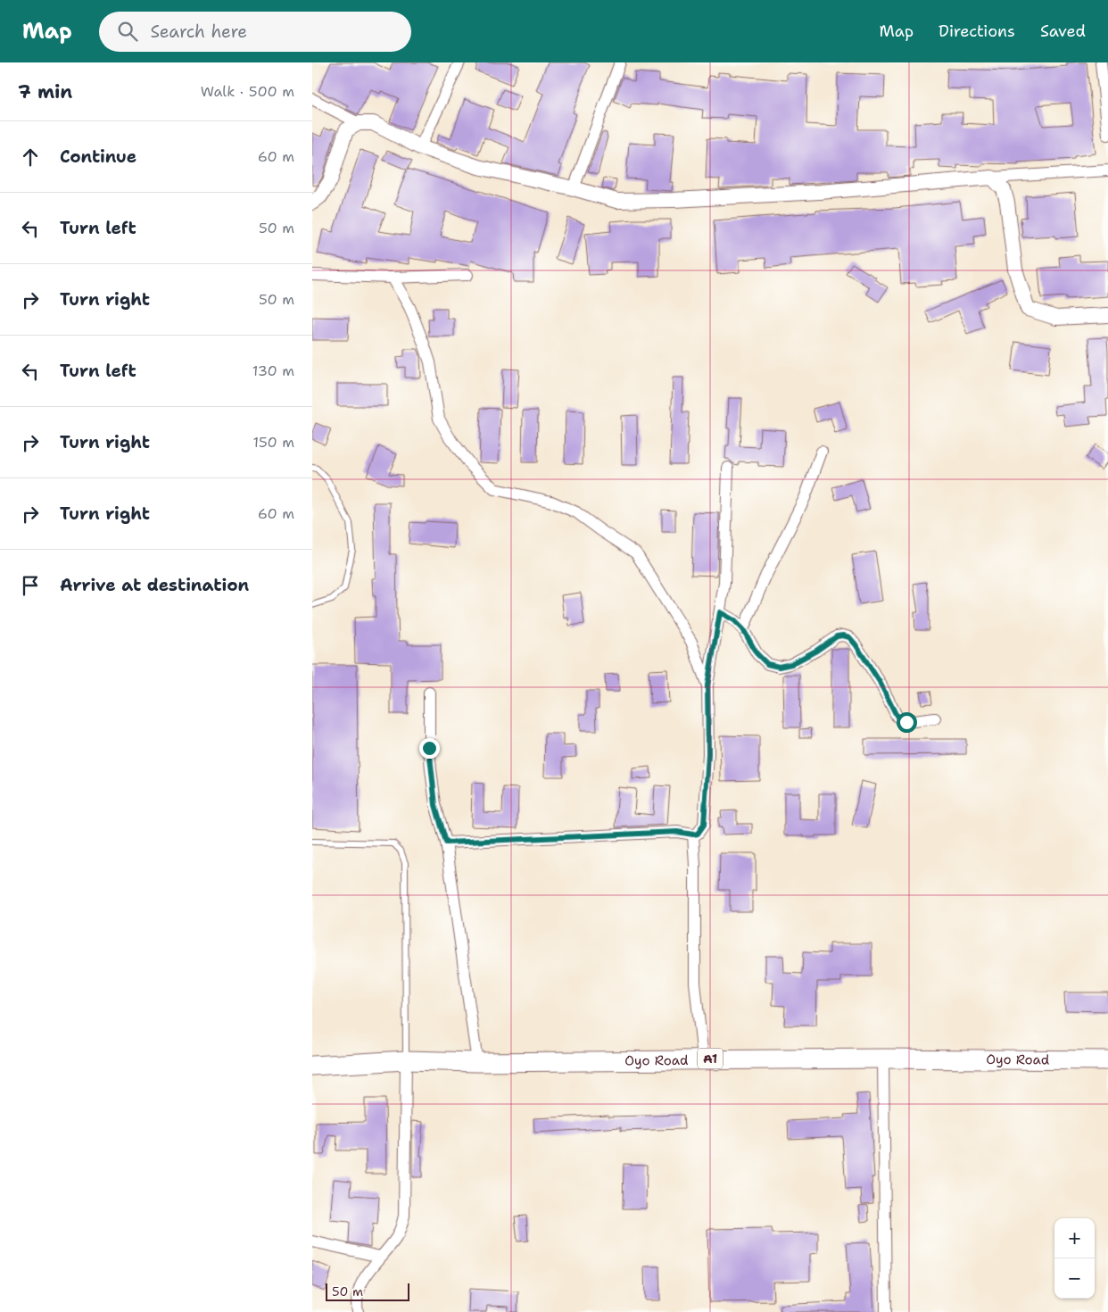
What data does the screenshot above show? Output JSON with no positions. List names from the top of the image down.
{
  "streets": {
    "highway": ["A1", "Oyo Road"]
  },
  "scale_bar": "50 m",
  "page": {
    "header": "Map",
    "search": "Search here",
    "nav": ["Map", "Directions", "Saved"],
    "heading": ["7 min", "Walk · 500 m"],
    "list": [
      ["Continue", "60 m"],
      ["Turn left", "50 m"],
      ["Turn right", "50 m"],
      ["Turn left", "130 m"],
      ["Turn right", "150 m"],
      ["Turn right", "60 m"],
      "Arrive at destination"
    ],
    "map_buttons": ["+", "−"],
    "scale": "50 m"
  }
}
